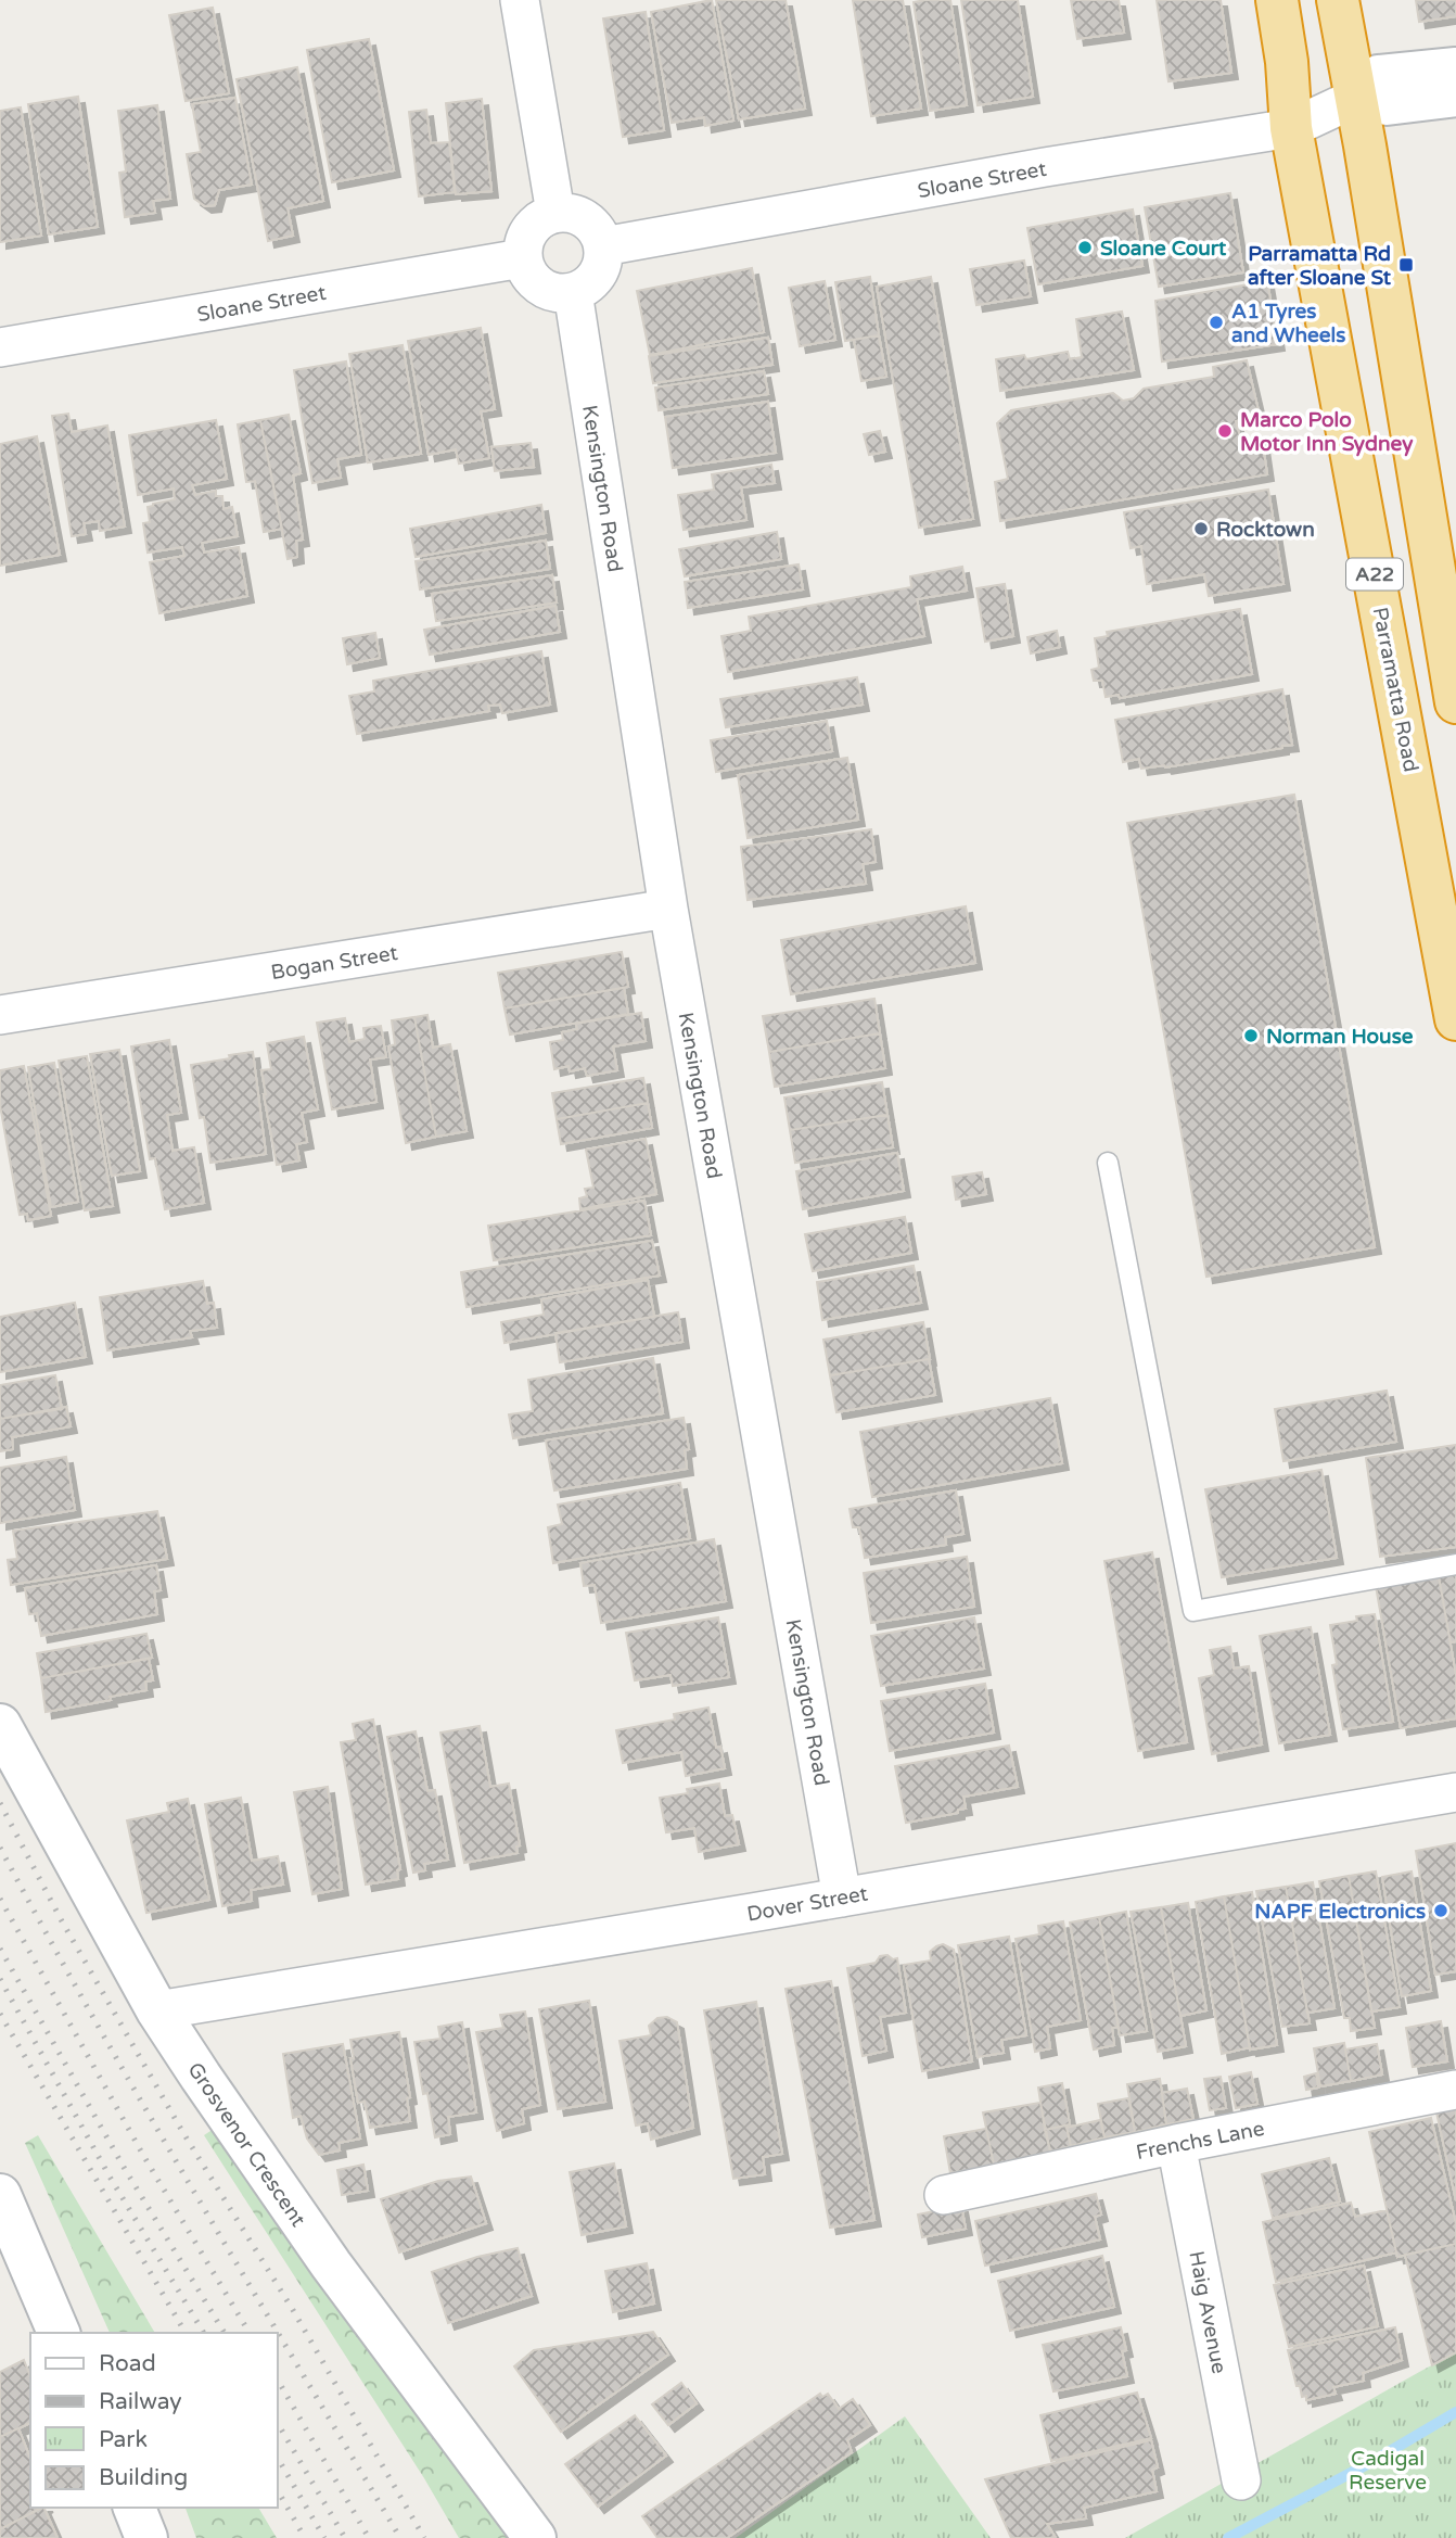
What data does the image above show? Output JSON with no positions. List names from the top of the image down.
{
  "streets": {
    "highway": ["A22", "Parramatta Road"],
    "street": [
      "Sloane Street",
      "Kensington Road",
      "Bogan Street",
      "Dover Street",
      "Frenchs Lane",
      "Grosvenor Crescent",
      "Haig Avenue"
    ]
  },
  "crossings": [
    ["Sloane Street", "Kensington Road"],
    ["Sloane Street", "A22"],
    ["Sloane Street", "Parramatta Road"],
    ["Kensington Road", "Bogan Street"],
    ["Kensington Road", "Dover Street"],
    ["Dover Street", "Grosvenor Crescent"],
    ["Frenchs Lane", "Haig Avenue"]
  ],
  "parks": ["Cadigal Reserve"],
  "places": {
    "other": [
      "Sloane Court",
      "A1 Tyres and Wheels",
      "Marco Polo Motor Inn Sydney",
      "Rocktown",
      "Norman House",
      "NAPF Electronics"
    ],
    "transit": ["Parramatta Rd after Sloane St"]
  },
  "legend": [
    "Road",
    "Railway",
    "Park",
    "Building"
  ]
}
